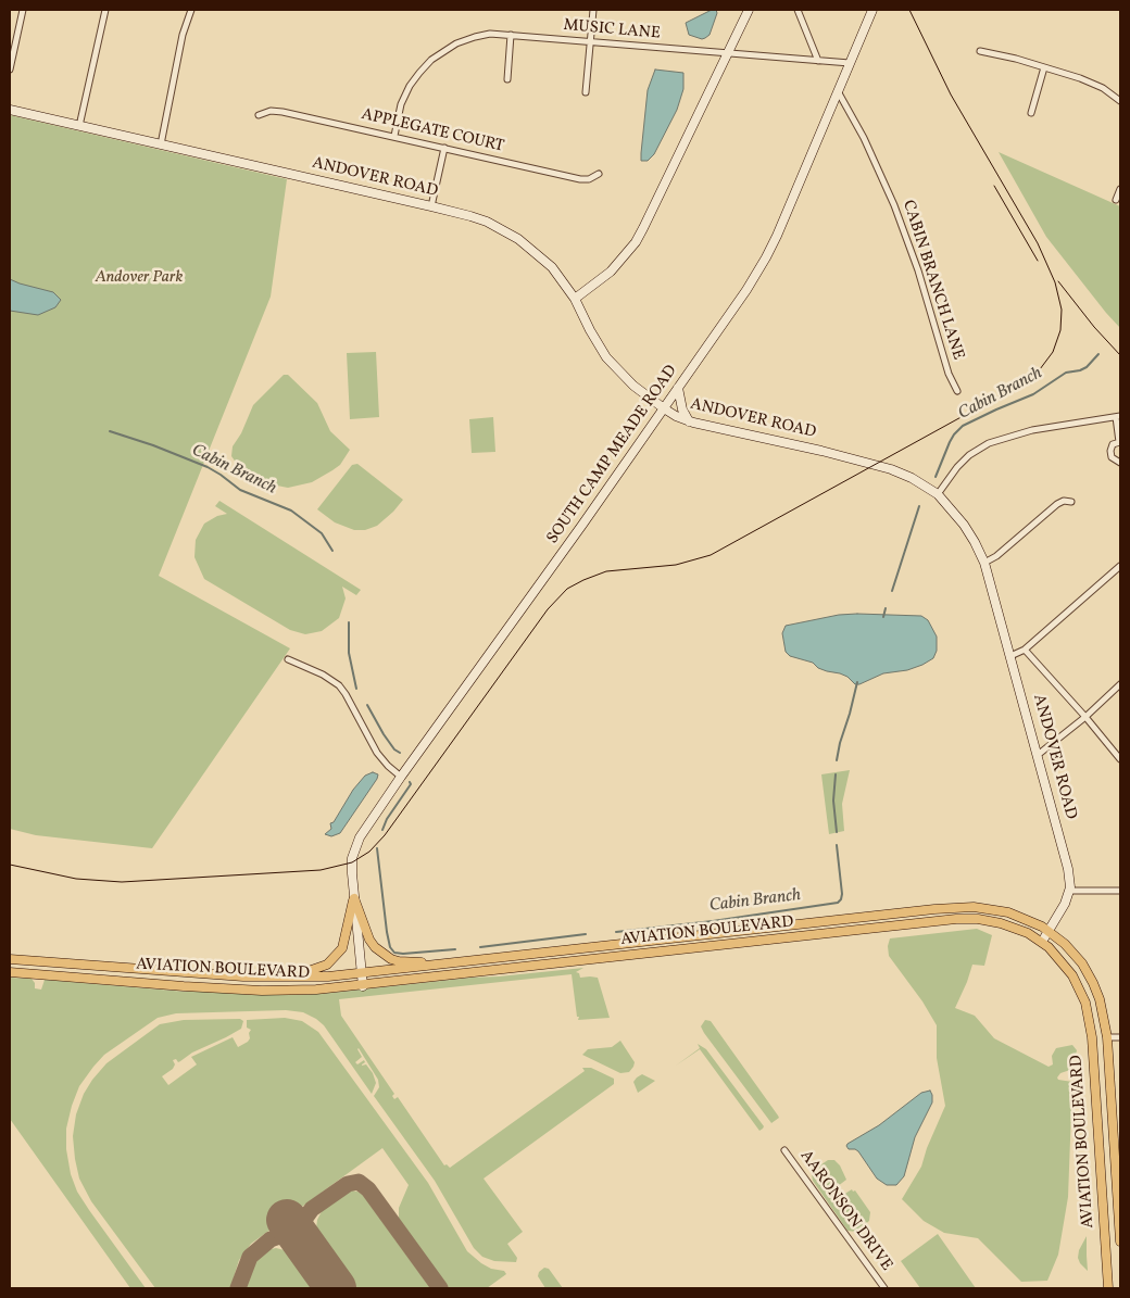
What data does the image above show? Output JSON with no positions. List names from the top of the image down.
{
  "streets": {
    "main road": ["ANDOVER ROAD", "SOUTH CAMP MEADE ROAD", "AVIATION BOULEVARD"],
    "street": [
      "MUSIC LANE",
      "APPLEGATE COURT",
      "CABIN BRANCH LANE",
      "AARONSON DRIVE"
    ]
  },
  "crossings": [
    ["MUSIC LANE", "APPLEGATE COURT"],
    ["MUSIC LANE", "SOUTH CAMP MEADE ROAD"],
    ["ANDOVER ROAD", "SOUTH CAMP MEADE ROAD"],
    ["ANDOVER ROAD", "AVIATION BOULEVARD"],
    ["CABIN BRANCH LANE", "SOUTH CAMP MEADE ROAD"],
    ["SOUTH CAMP MEADE ROAD", "AVIATION BOULEVARD"]
  ],
  "water": ["Cabin Branch"],
  "parks": ["Andover Park"]
}
